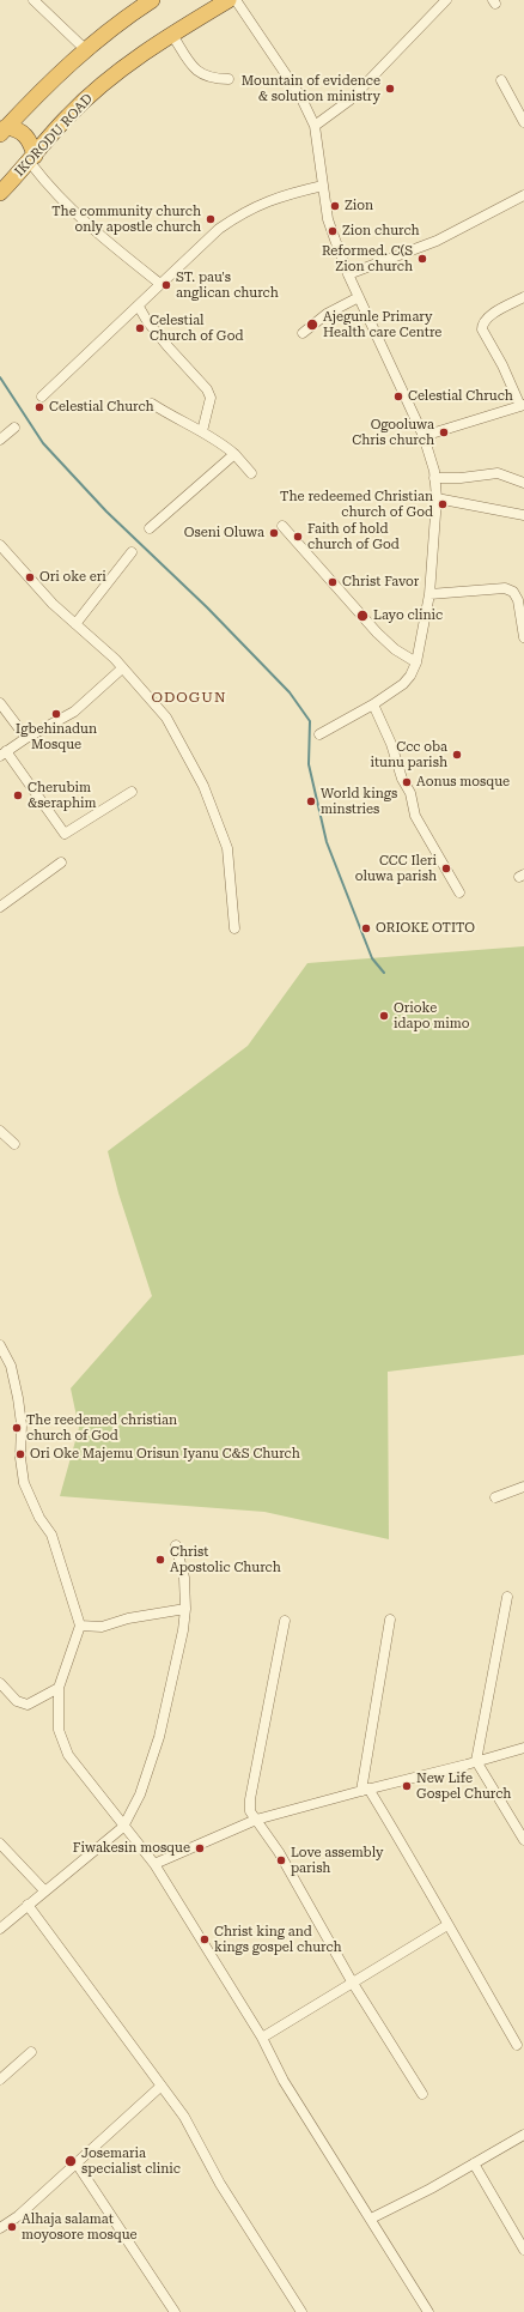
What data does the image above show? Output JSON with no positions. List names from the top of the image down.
{
  "streets": {
    "highway": ["IKORODU ROAD"]
  },
  "districts": ["ODOGUN"],
  "places": [
    "Mountain of evidence & solution ministry",
    "Zion",
    "The community church only apostle church",
    "Zion church",
    "Reformed. C(S Zion church",
    "ST. pau's anglican church",
    "Ajegunle Primary Health care Centre",
    "Celestial Church of God",
    "Celestial Chruch",
    "Celestial Church",
    "Ogooluwa Chris church",
    "The redeemed Christian church of God",
    "Oseni Oluwa",
    "Faith of hold church of God",
    "Ori oke eri",
    "Christ Favor",
    "Layo clinic",
    "Igbehinadun Mosque",
    "Ccc oba itunu parish",
    "Aonus mosque",
    "Cherubim &seraphim",
    "World kings minstries",
    "CCC Ileri oluwa parish",
    "ORIOKE OTITO",
    "Orioke idapo mimo",
    "The reedemed christian church of God",
    "Ori Oke Majemu Orisun Iyanu C&S Church",
    "Christ Apostolic Church",
    "New Life Gospel Church",
    "Fiwakesin mosque",
    "Love assembly parish",
    "Christ king and kings gospel church",
    "Josemaria specialist clinic",
    "Alhaja salamat moyosore mosque"
  ]
}
